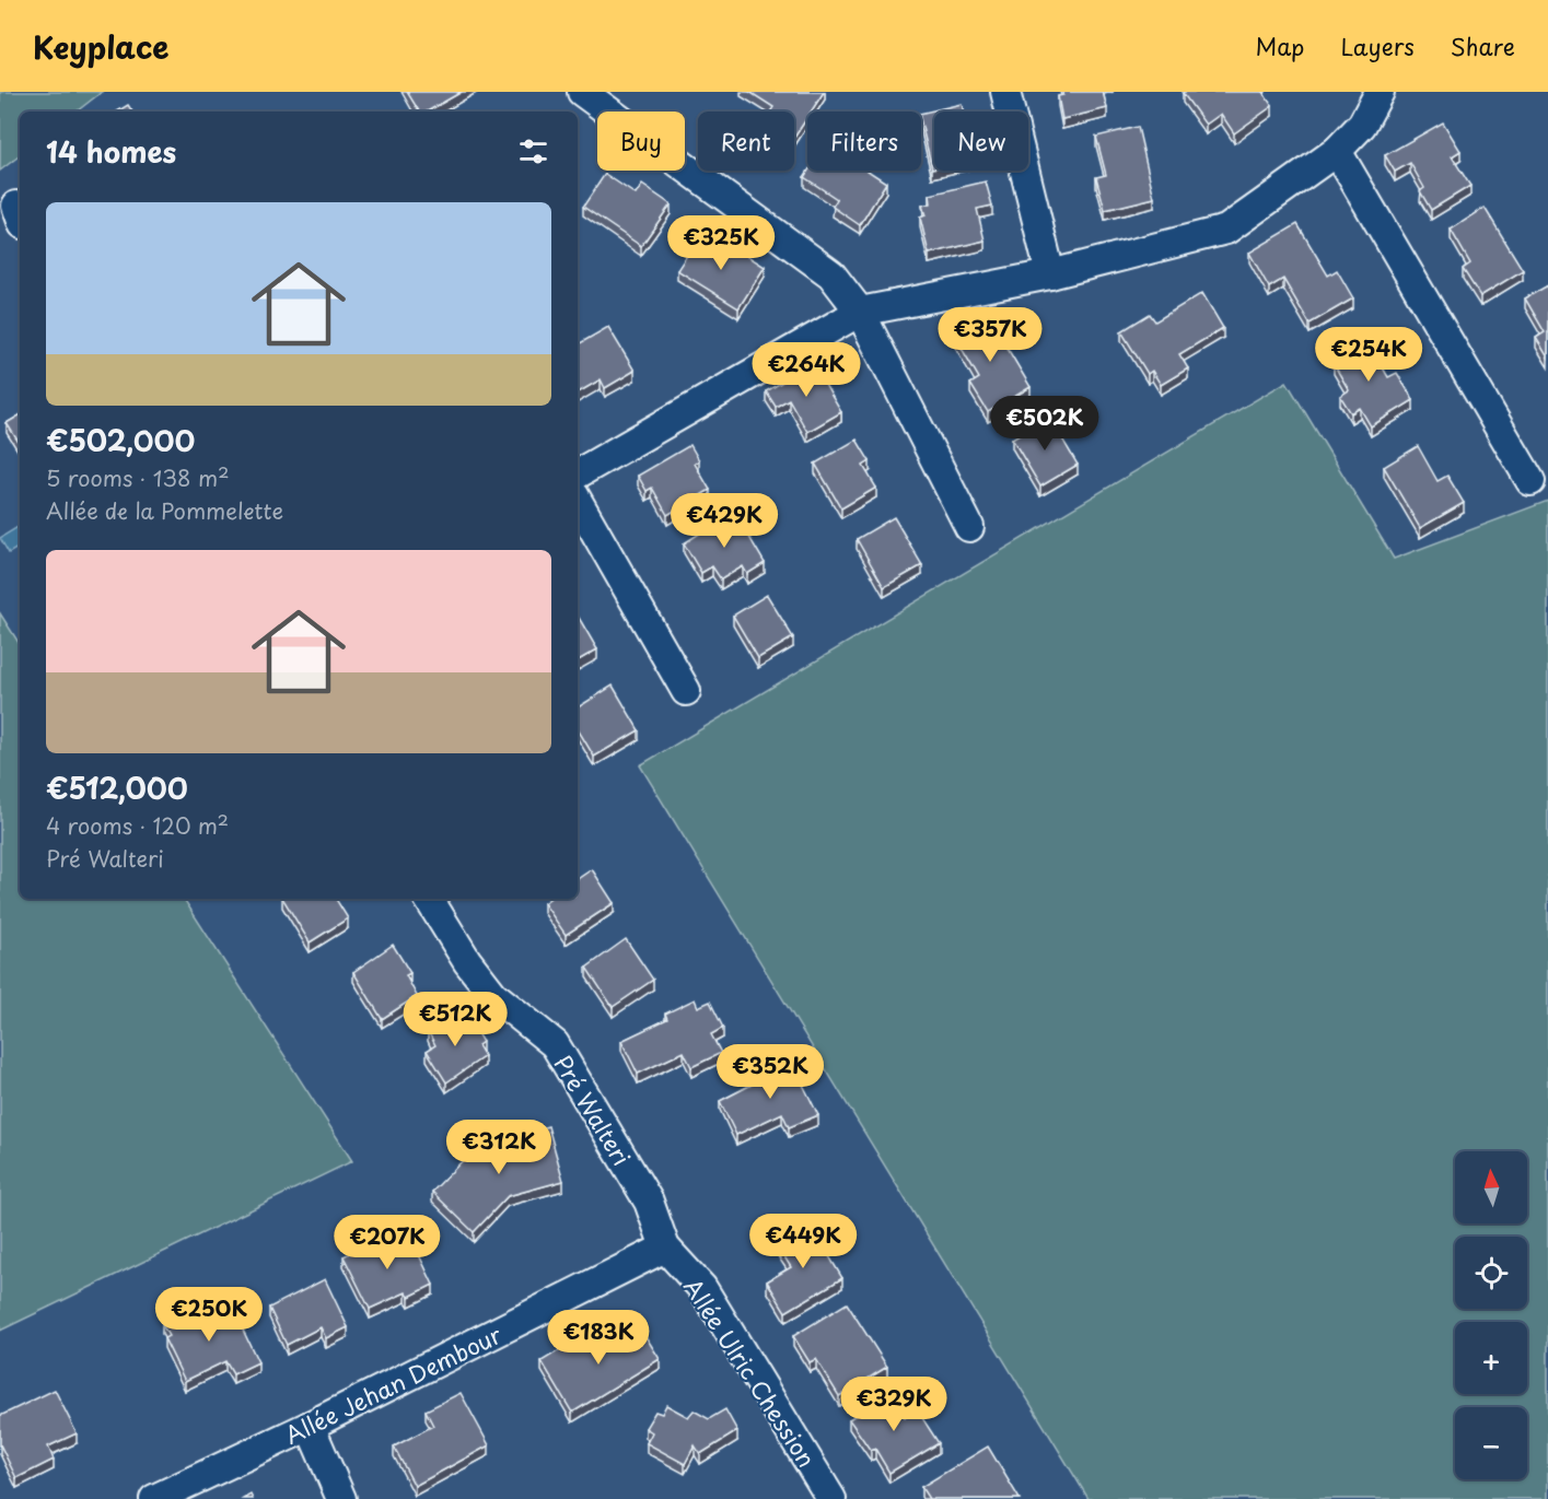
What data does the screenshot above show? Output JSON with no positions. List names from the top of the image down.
{
  "streets": {
    "street": ["Pré Walteri", "Allée Ulric Chession", "Allée Jehan Dembour"]
  },
  "crossings": [
    ["Pré Walteri", "Allée Ulric Chession"],
    ["Pré Walteri", "Allée Jehan Dembour"],
    ["Allée Ulric Chession", "Allée Jehan Dembour"]
  ],
  "north": "top",
  "page": {
    "header": "Keyplace",
    "nav": ["Map", "Layers", "Share"],
    "chip": [
      "Buy",
      "Rent",
      "Filters",
      "New"
    ],
    "heading": "14 homes",
    "list": [
      {
        "name": "€502,000",
        "note": "5 rooms · 138 m² · Allée de la Pommelette"
      },
      {
        "name": "€512,000",
        "note": "4 rooms · 120 m² · Pré Walteri"
      }
    ],
    "price": [
      "€325K",
      "€357K",
      "€254K",
      "€264K",
      "€502K",
      "€429K",
      "€512K",
      "€352K",
      "€312K",
      "€449K",
      "€207K",
      "€250K",
      "€183K",
      "€329K"
    ],
    "map_buttons": ["+", "−"]
  }
}
